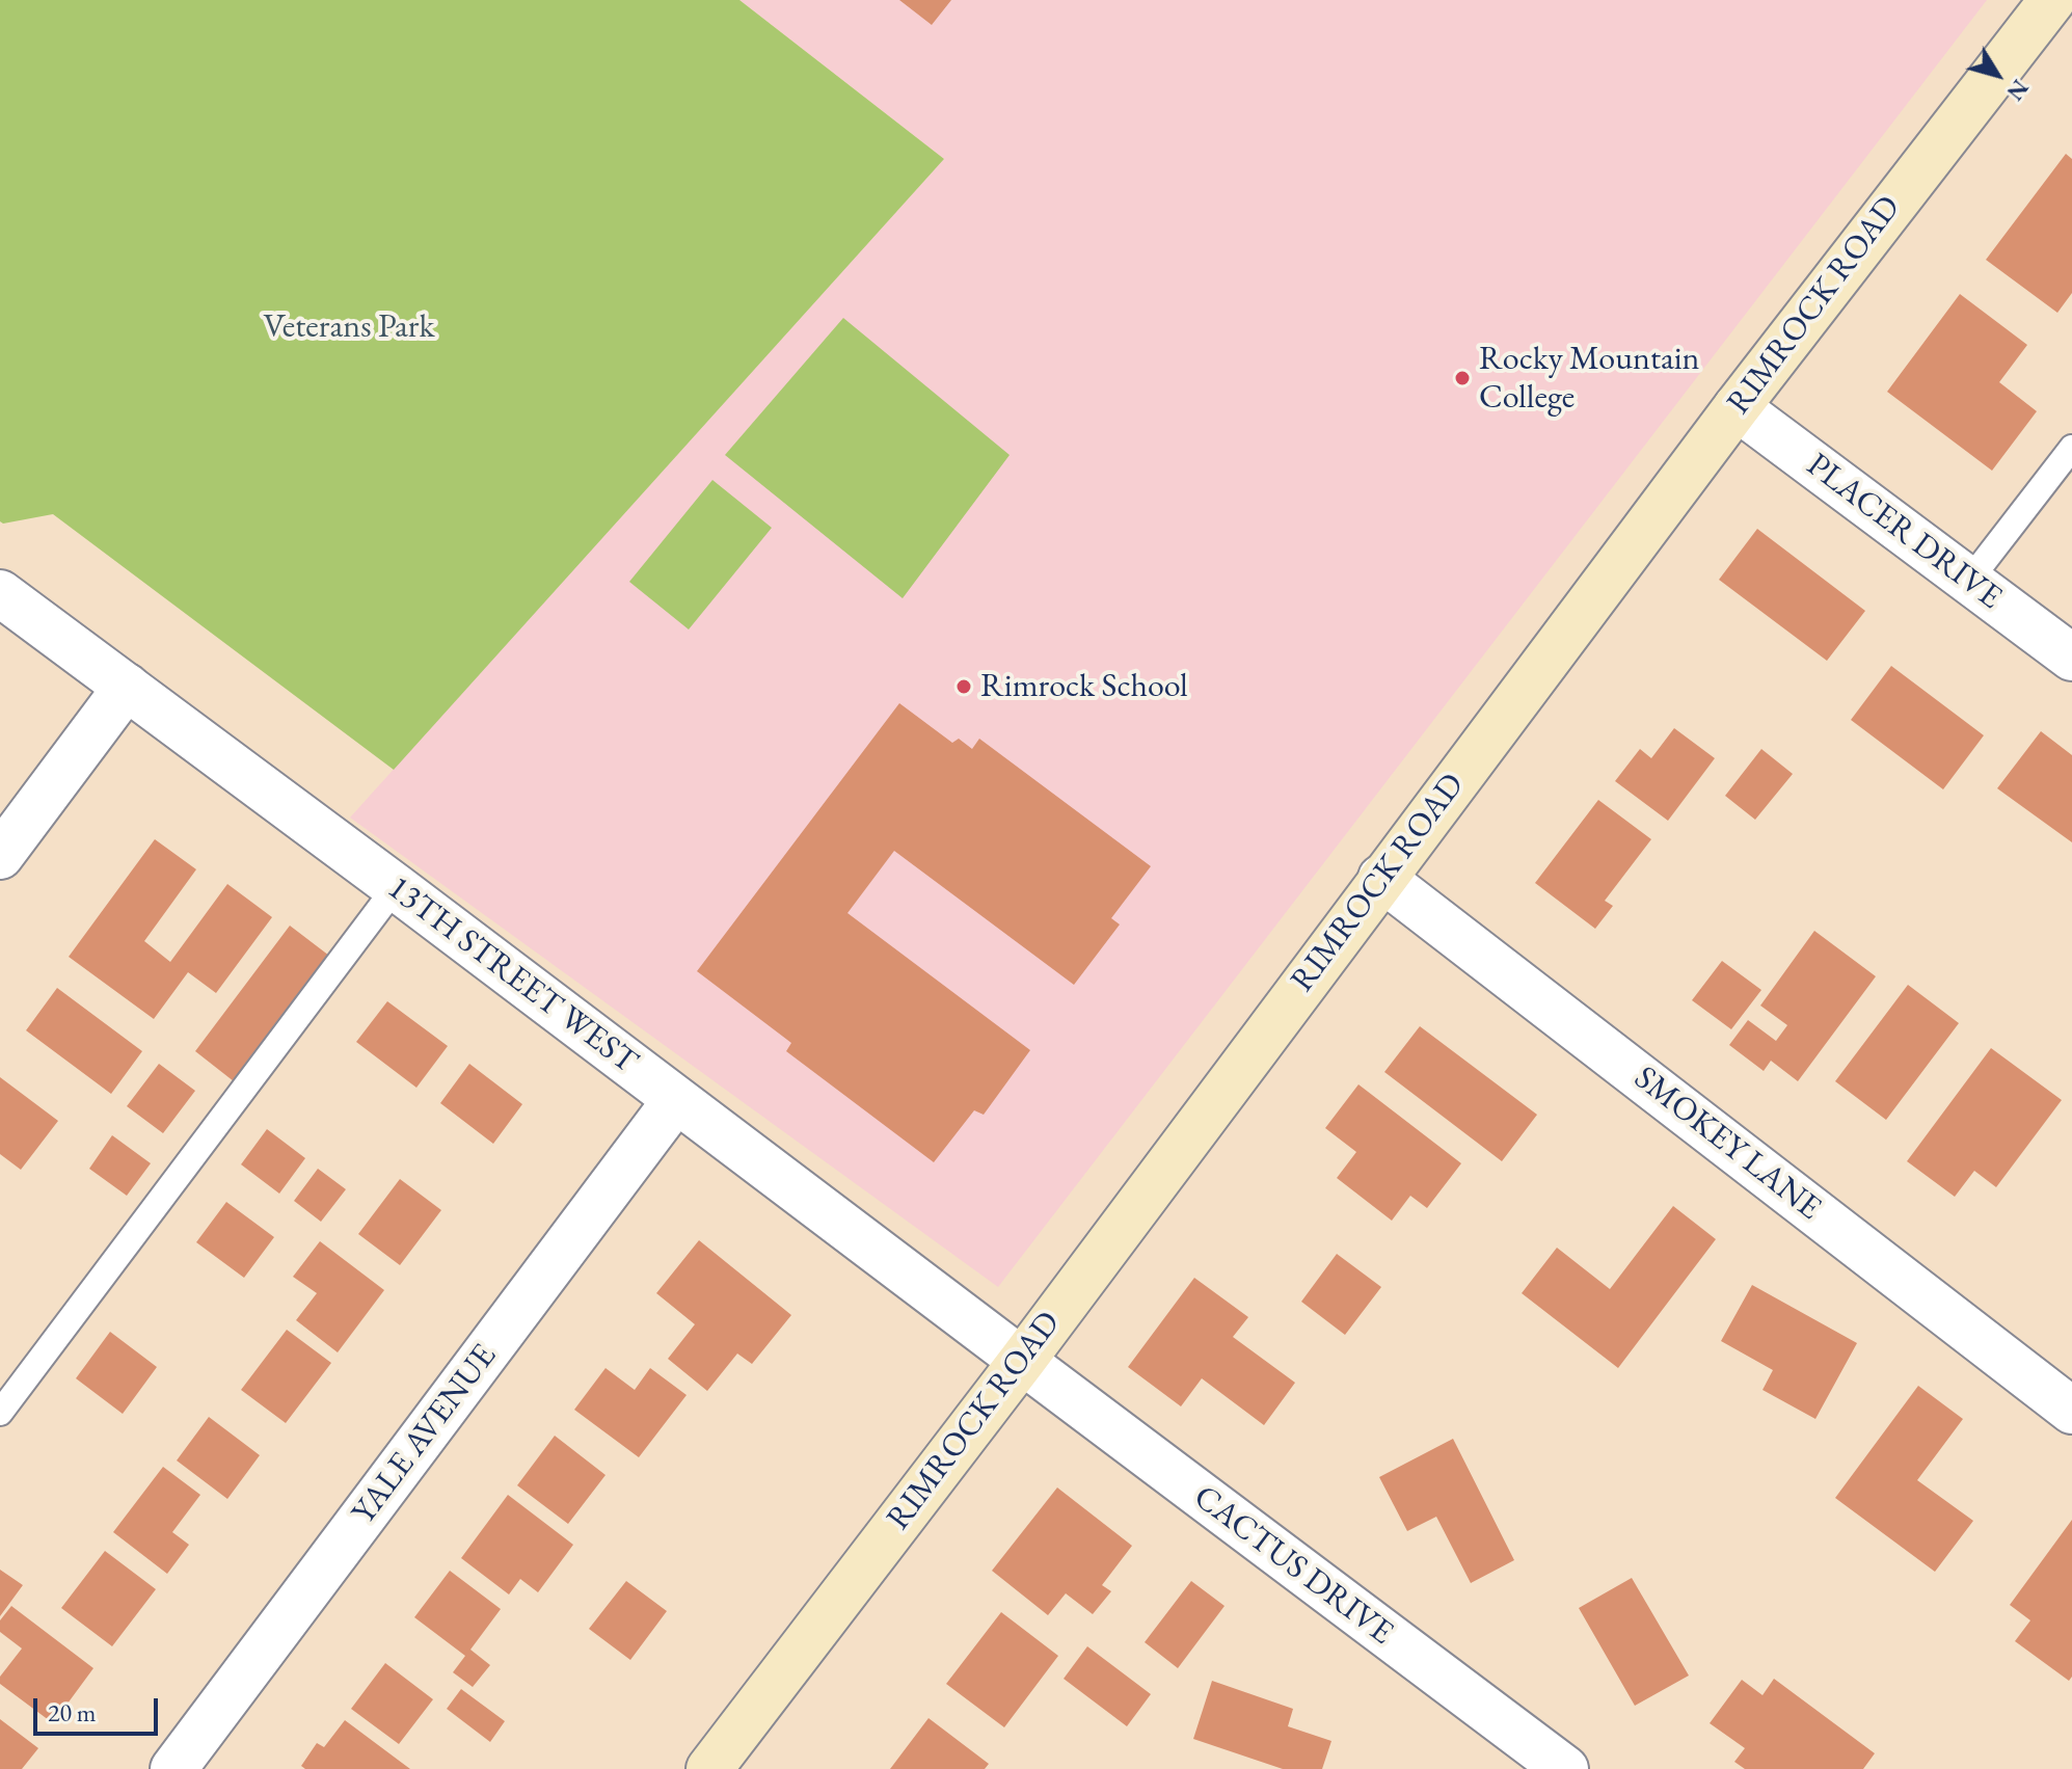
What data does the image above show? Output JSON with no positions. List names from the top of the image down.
{
  "streets": {
    "main road": ["RIMROCK ROAD"],
    "street": [
      "PLACER DRIVE",
      "13TH STREET WEST",
      "SMOKEY LANE",
      "YALE AVENUE",
      "CACTUS DRIVE"
    ]
  },
  "crossings": [
    ["RIMROCK ROAD", "PLACER DRIVE"],
    ["RIMROCK ROAD", "13TH STREET WEST"],
    ["RIMROCK ROAD", "SMOKEY LANE"],
    ["RIMROCK ROAD", "CACTUS DRIVE"],
    ["13TH STREET WEST", "YALE AVENUE"],
    ["13TH STREET WEST", "CACTUS DRIVE"]
  ],
  "parks": ["Veterans Park"],
  "places": ["Rocky Mountain College", "Rimrock School"],
  "scale_bar": "20 m",
  "north": "bottom right"
}
